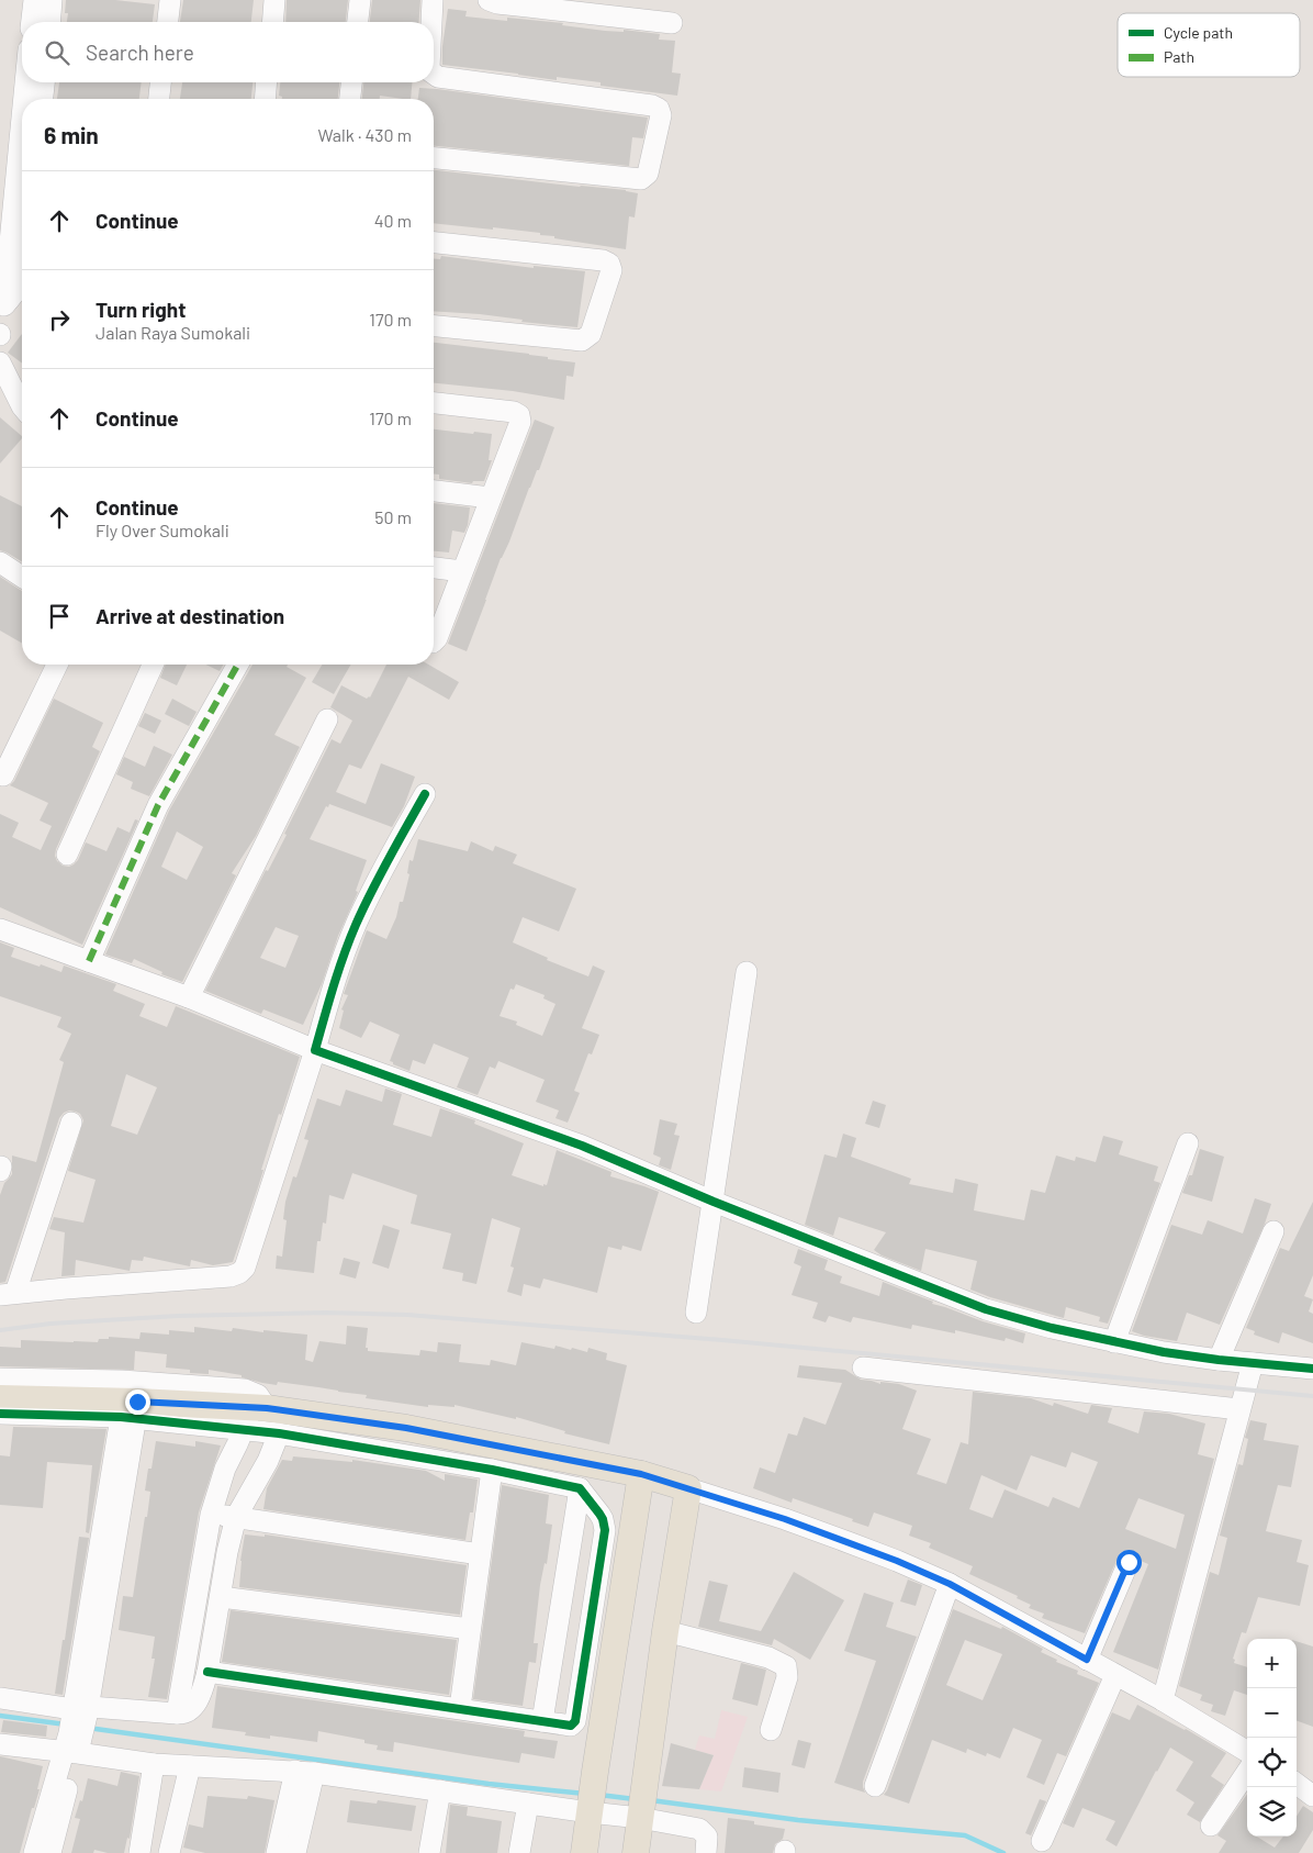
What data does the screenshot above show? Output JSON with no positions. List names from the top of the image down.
{
  "legend": ["Cycle path", "Path"],
  "page": {
    "search": "Search here",
    "heading": ["6 min", "Walk · 430 m"],
    "list": [
      ["Continue", "40 m"],
      ["Turn right", "Jalan Raya Sumokali", "170 m"],
      ["Continue", "170 m"],
      ["Continue", "Fly Over Sumokali", "50 m"],
      "Arrive at destination"
    ],
    "map_buttons": ["+", "−"]
  }
}
